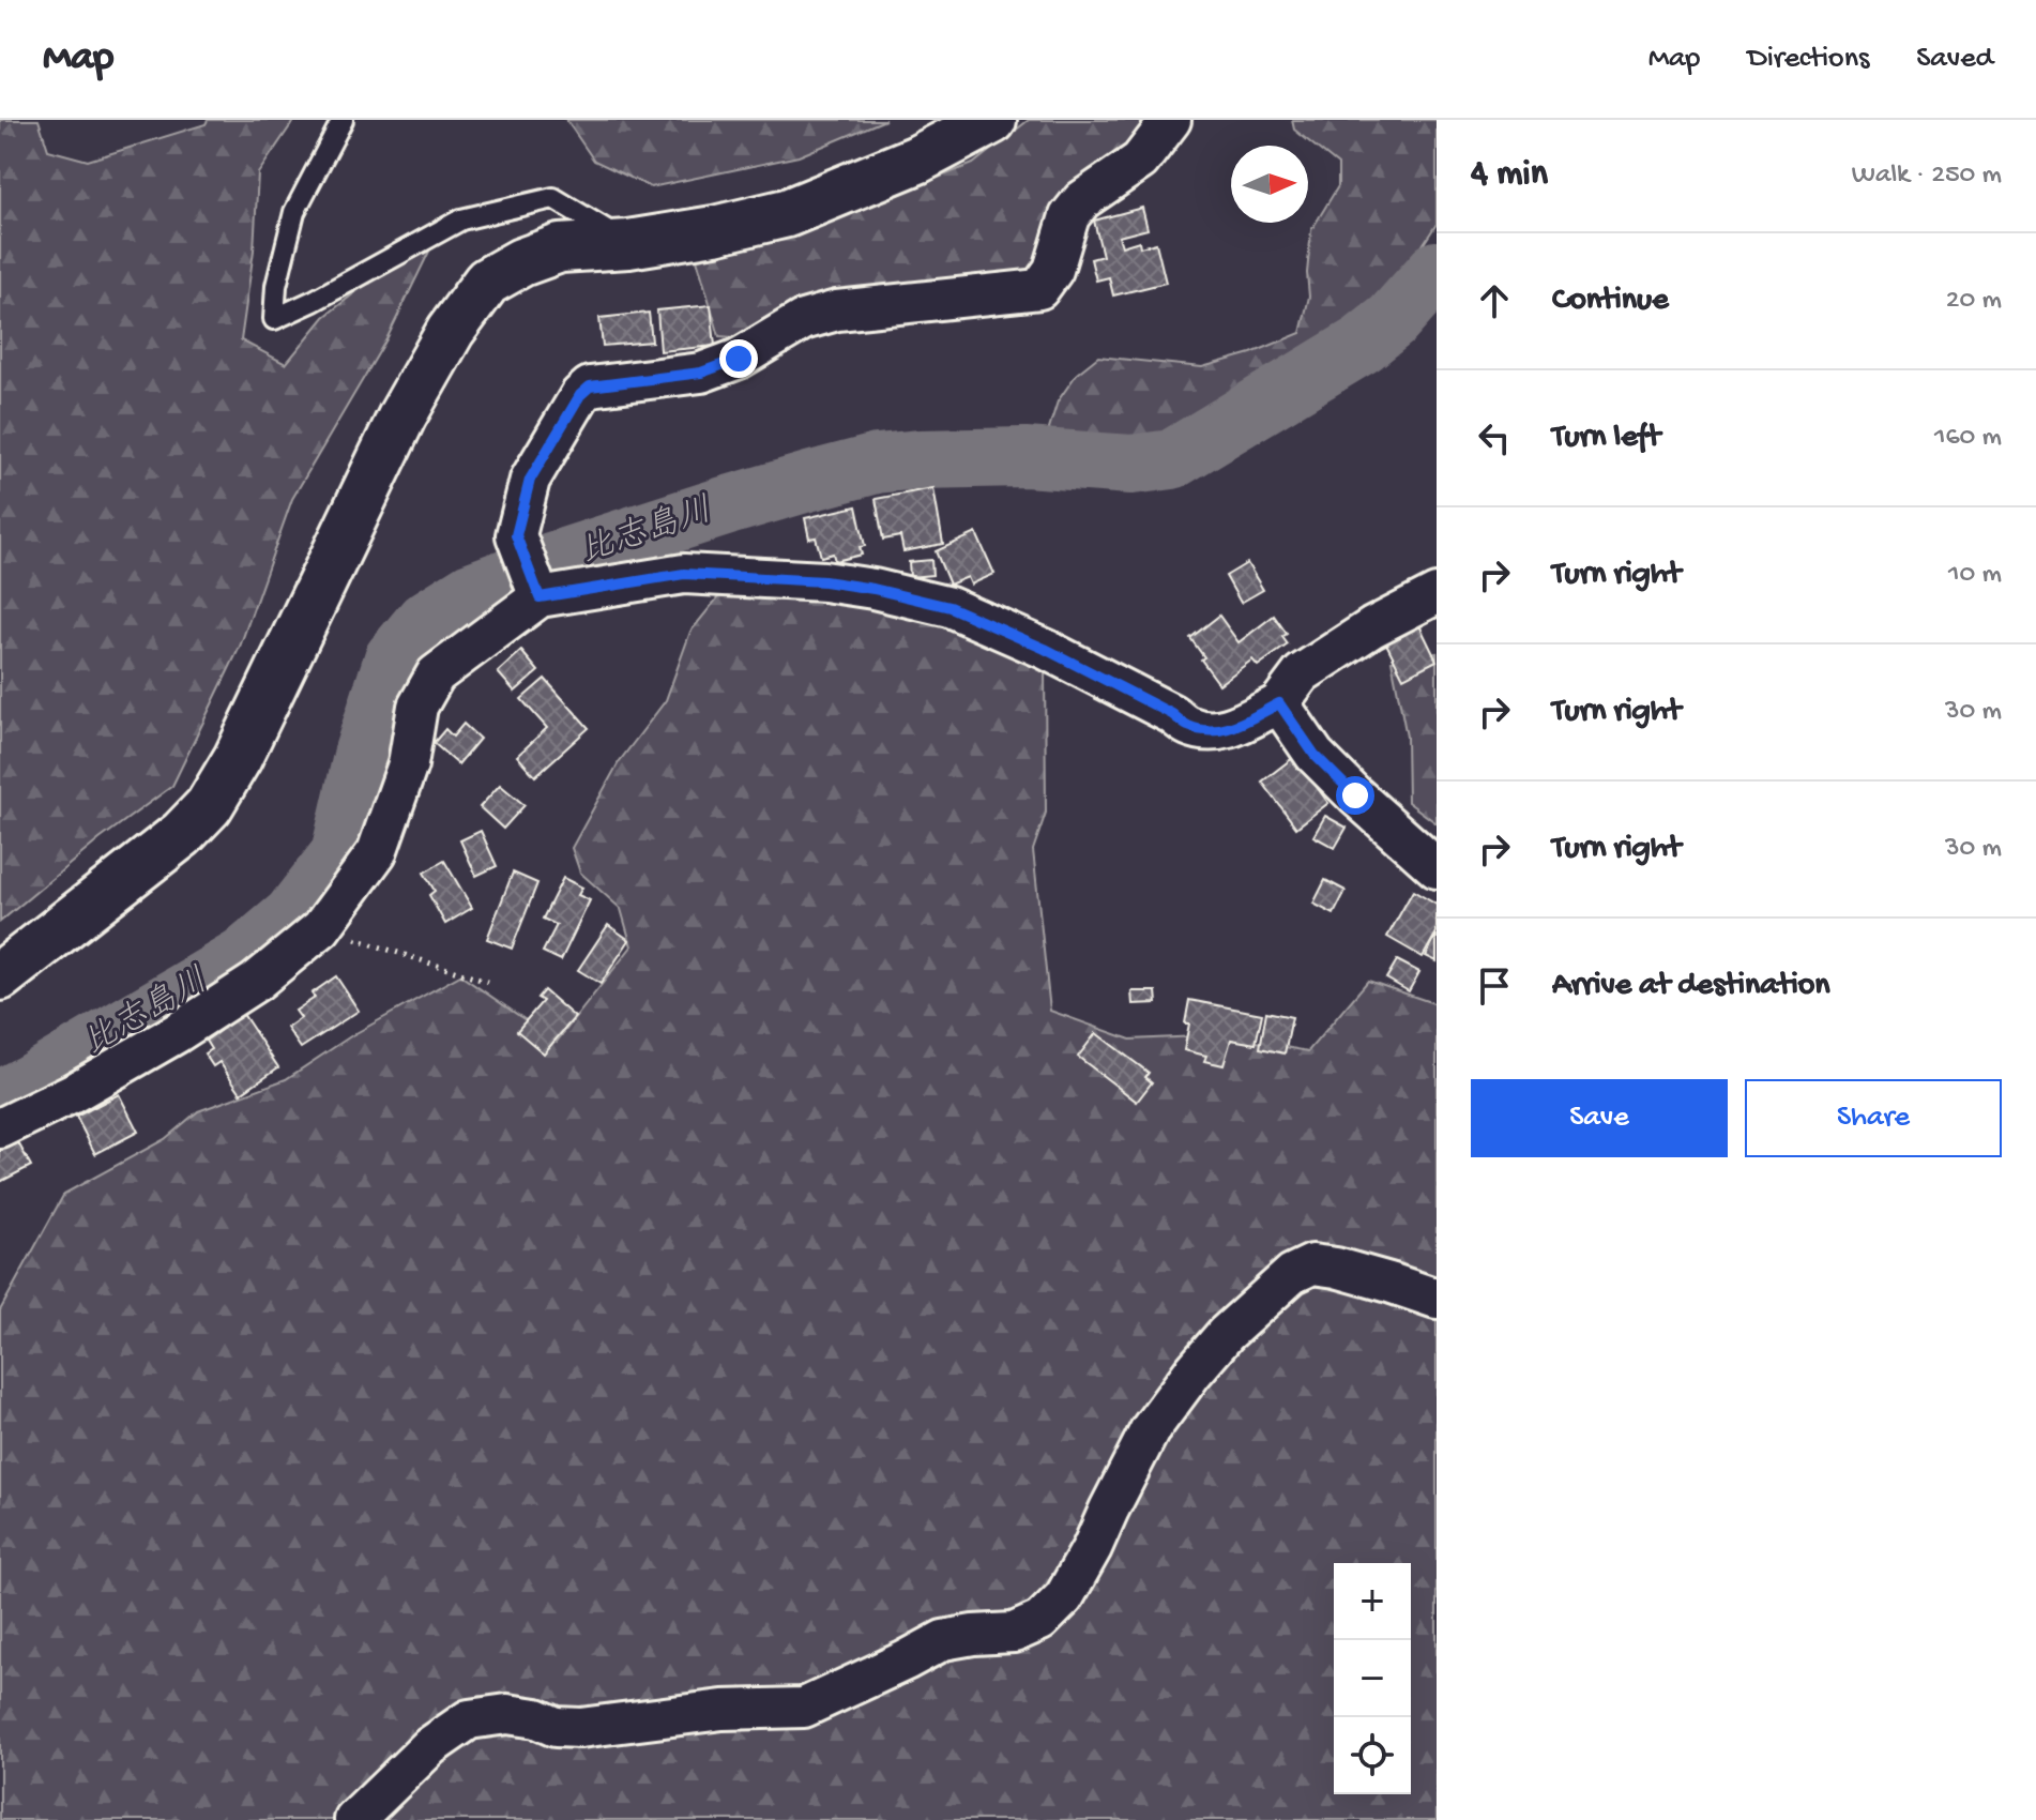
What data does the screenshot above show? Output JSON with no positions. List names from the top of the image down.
{
  "water": ["比志島川"],
  "north": "right",
  "page": {
    "header": "Map",
    "nav": ["Map", "Directions", "Saved"],
    "heading": ["4 min", "Walk · 250 m"],
    "list": [
      ["Continue", "20 m"],
      ["Turn left", "160 m"],
      ["Turn right", "10 m"],
      ["Turn right", "30 m"],
      ["Turn right", "30 m"],
      "Arrive at destination"
    ],
    "buttons": ["Save", "Share"],
    "map_buttons": ["+", "−"]
  }
}
